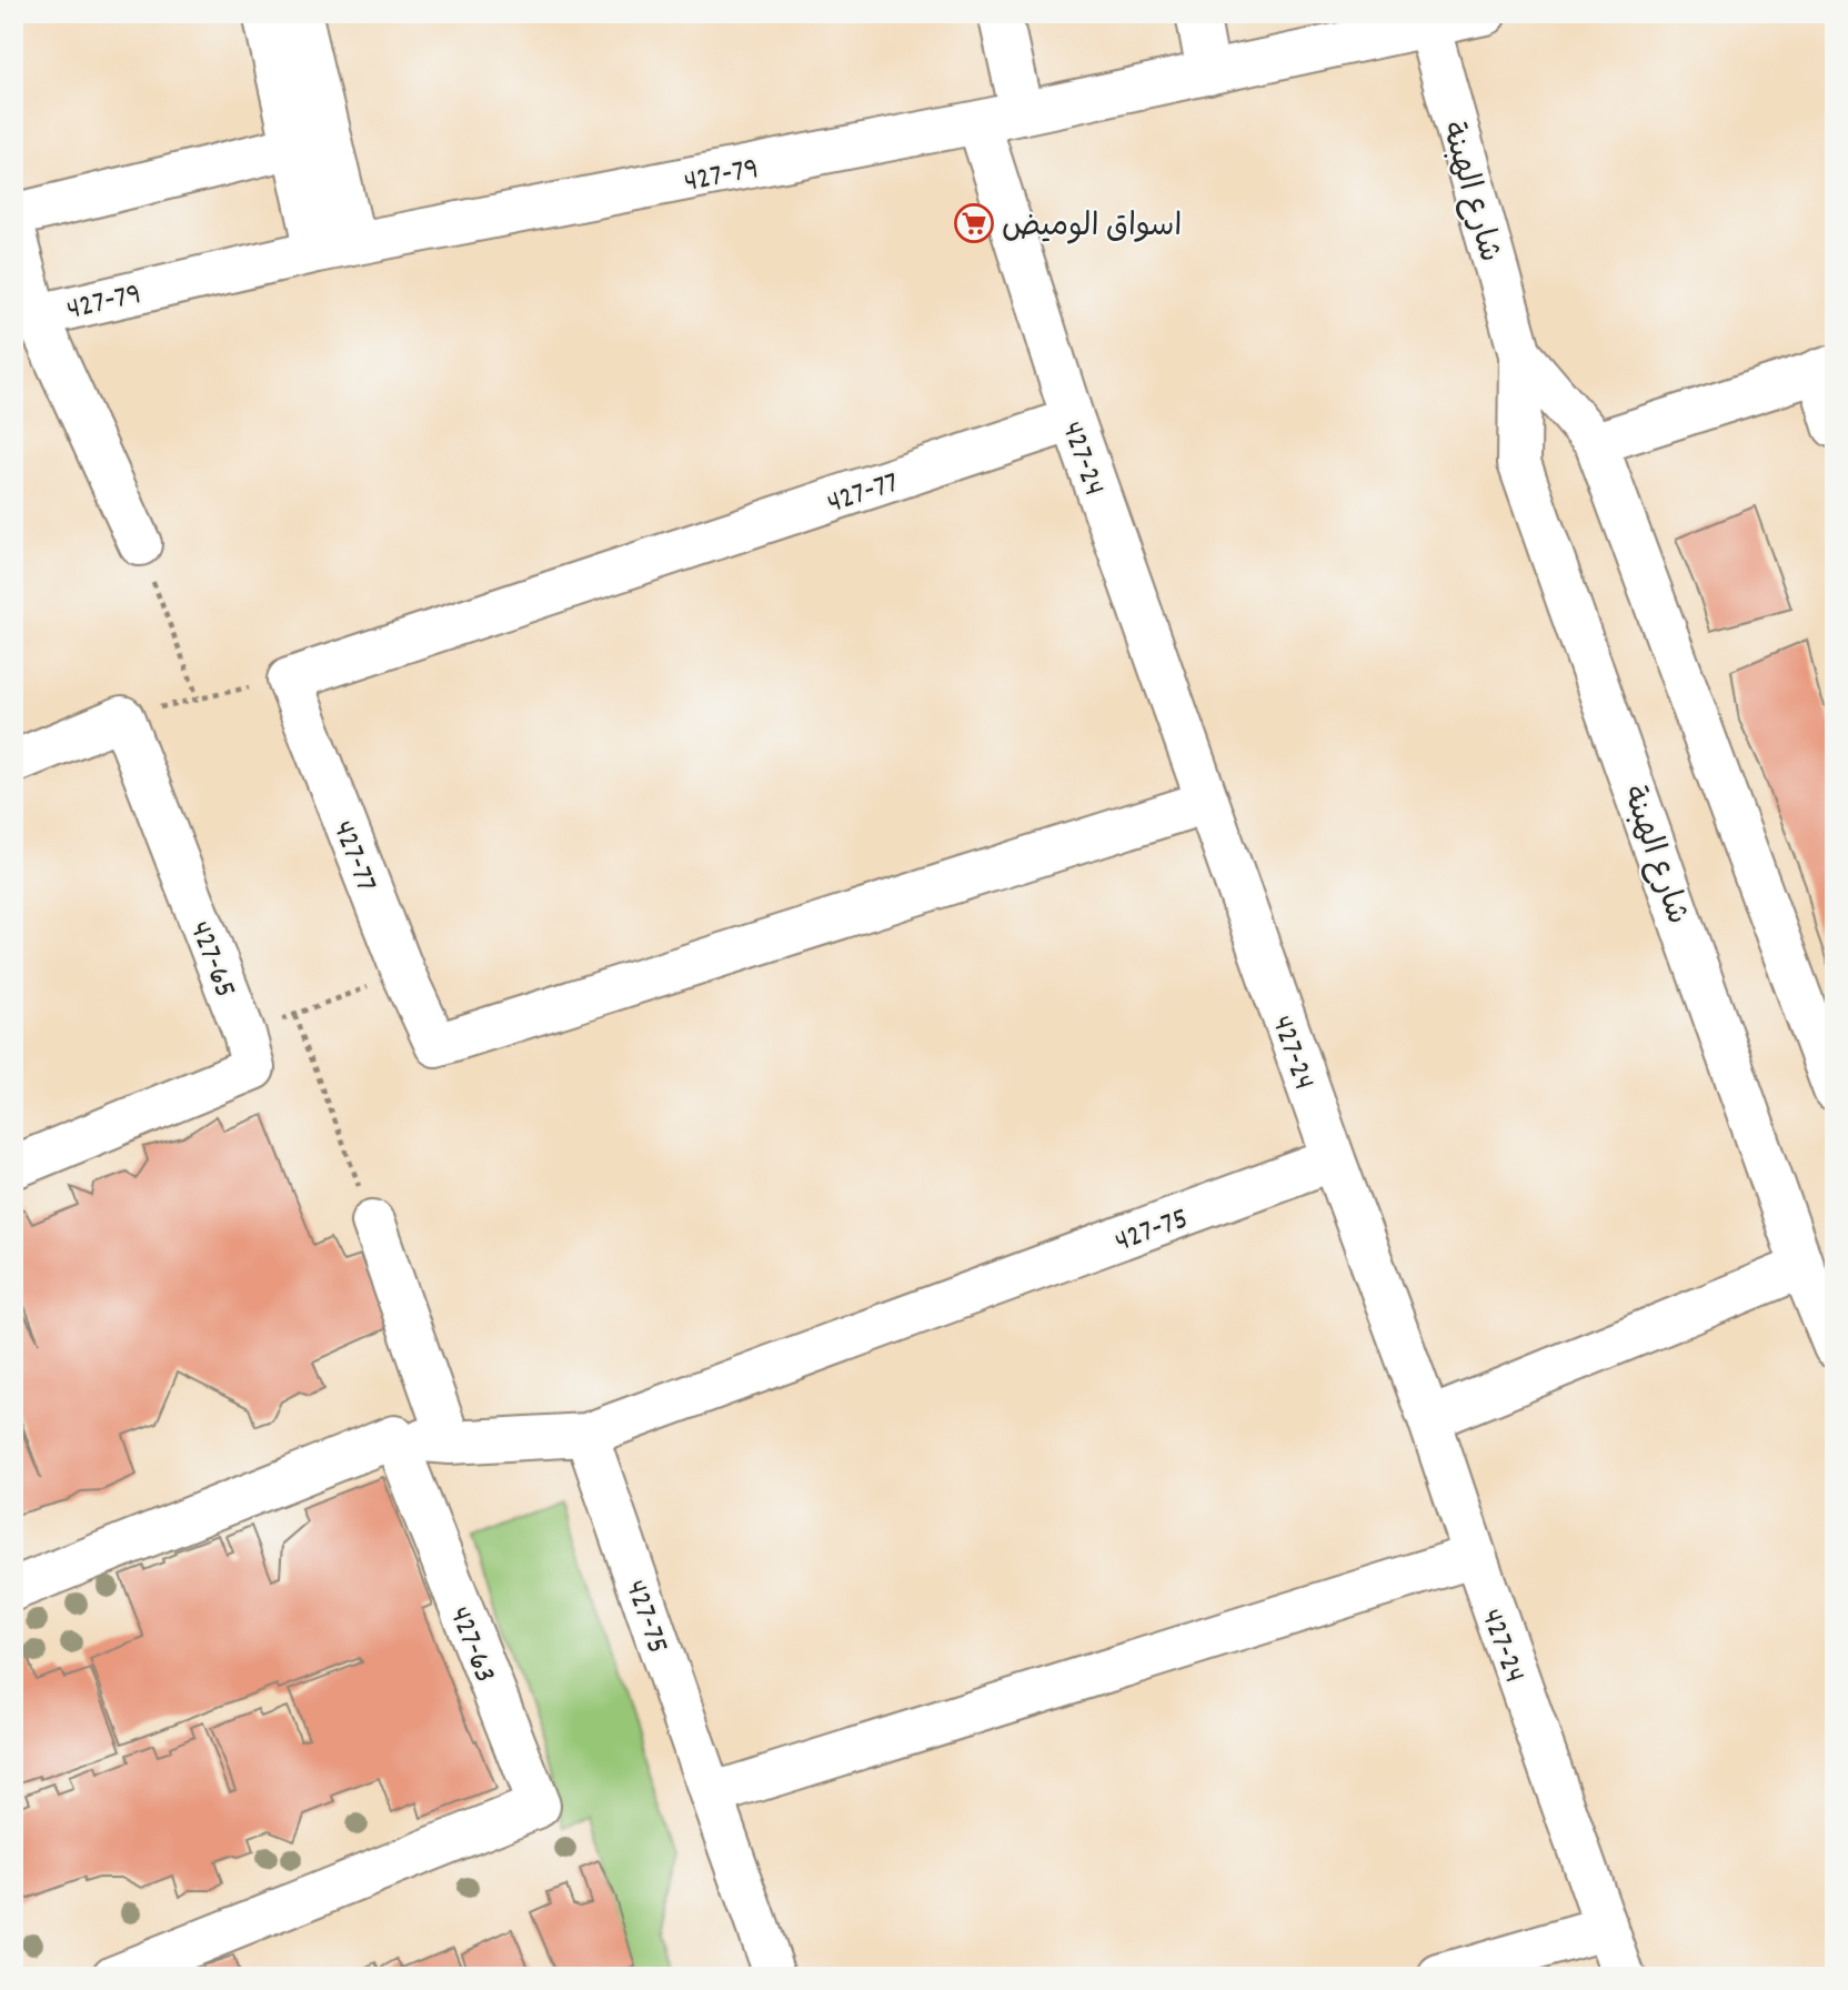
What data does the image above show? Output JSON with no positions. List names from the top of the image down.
{
  "streets": {
    "street": [
      "427-79",
      "شارع الهبنة",
      "427-24",
      "427-77",
      "427-65",
      "427-75",
      "427-63"
    ]
  },
  "crossings": [
    ["427-79", "شارع الهبنة"],
    ["427-79", "427-24"],
    ["427-24", "427-77"],
    ["427-24", "427-75"]
  ],
  "places": {
    "supermarket": ["اسواق الوميض"]
  }
}
